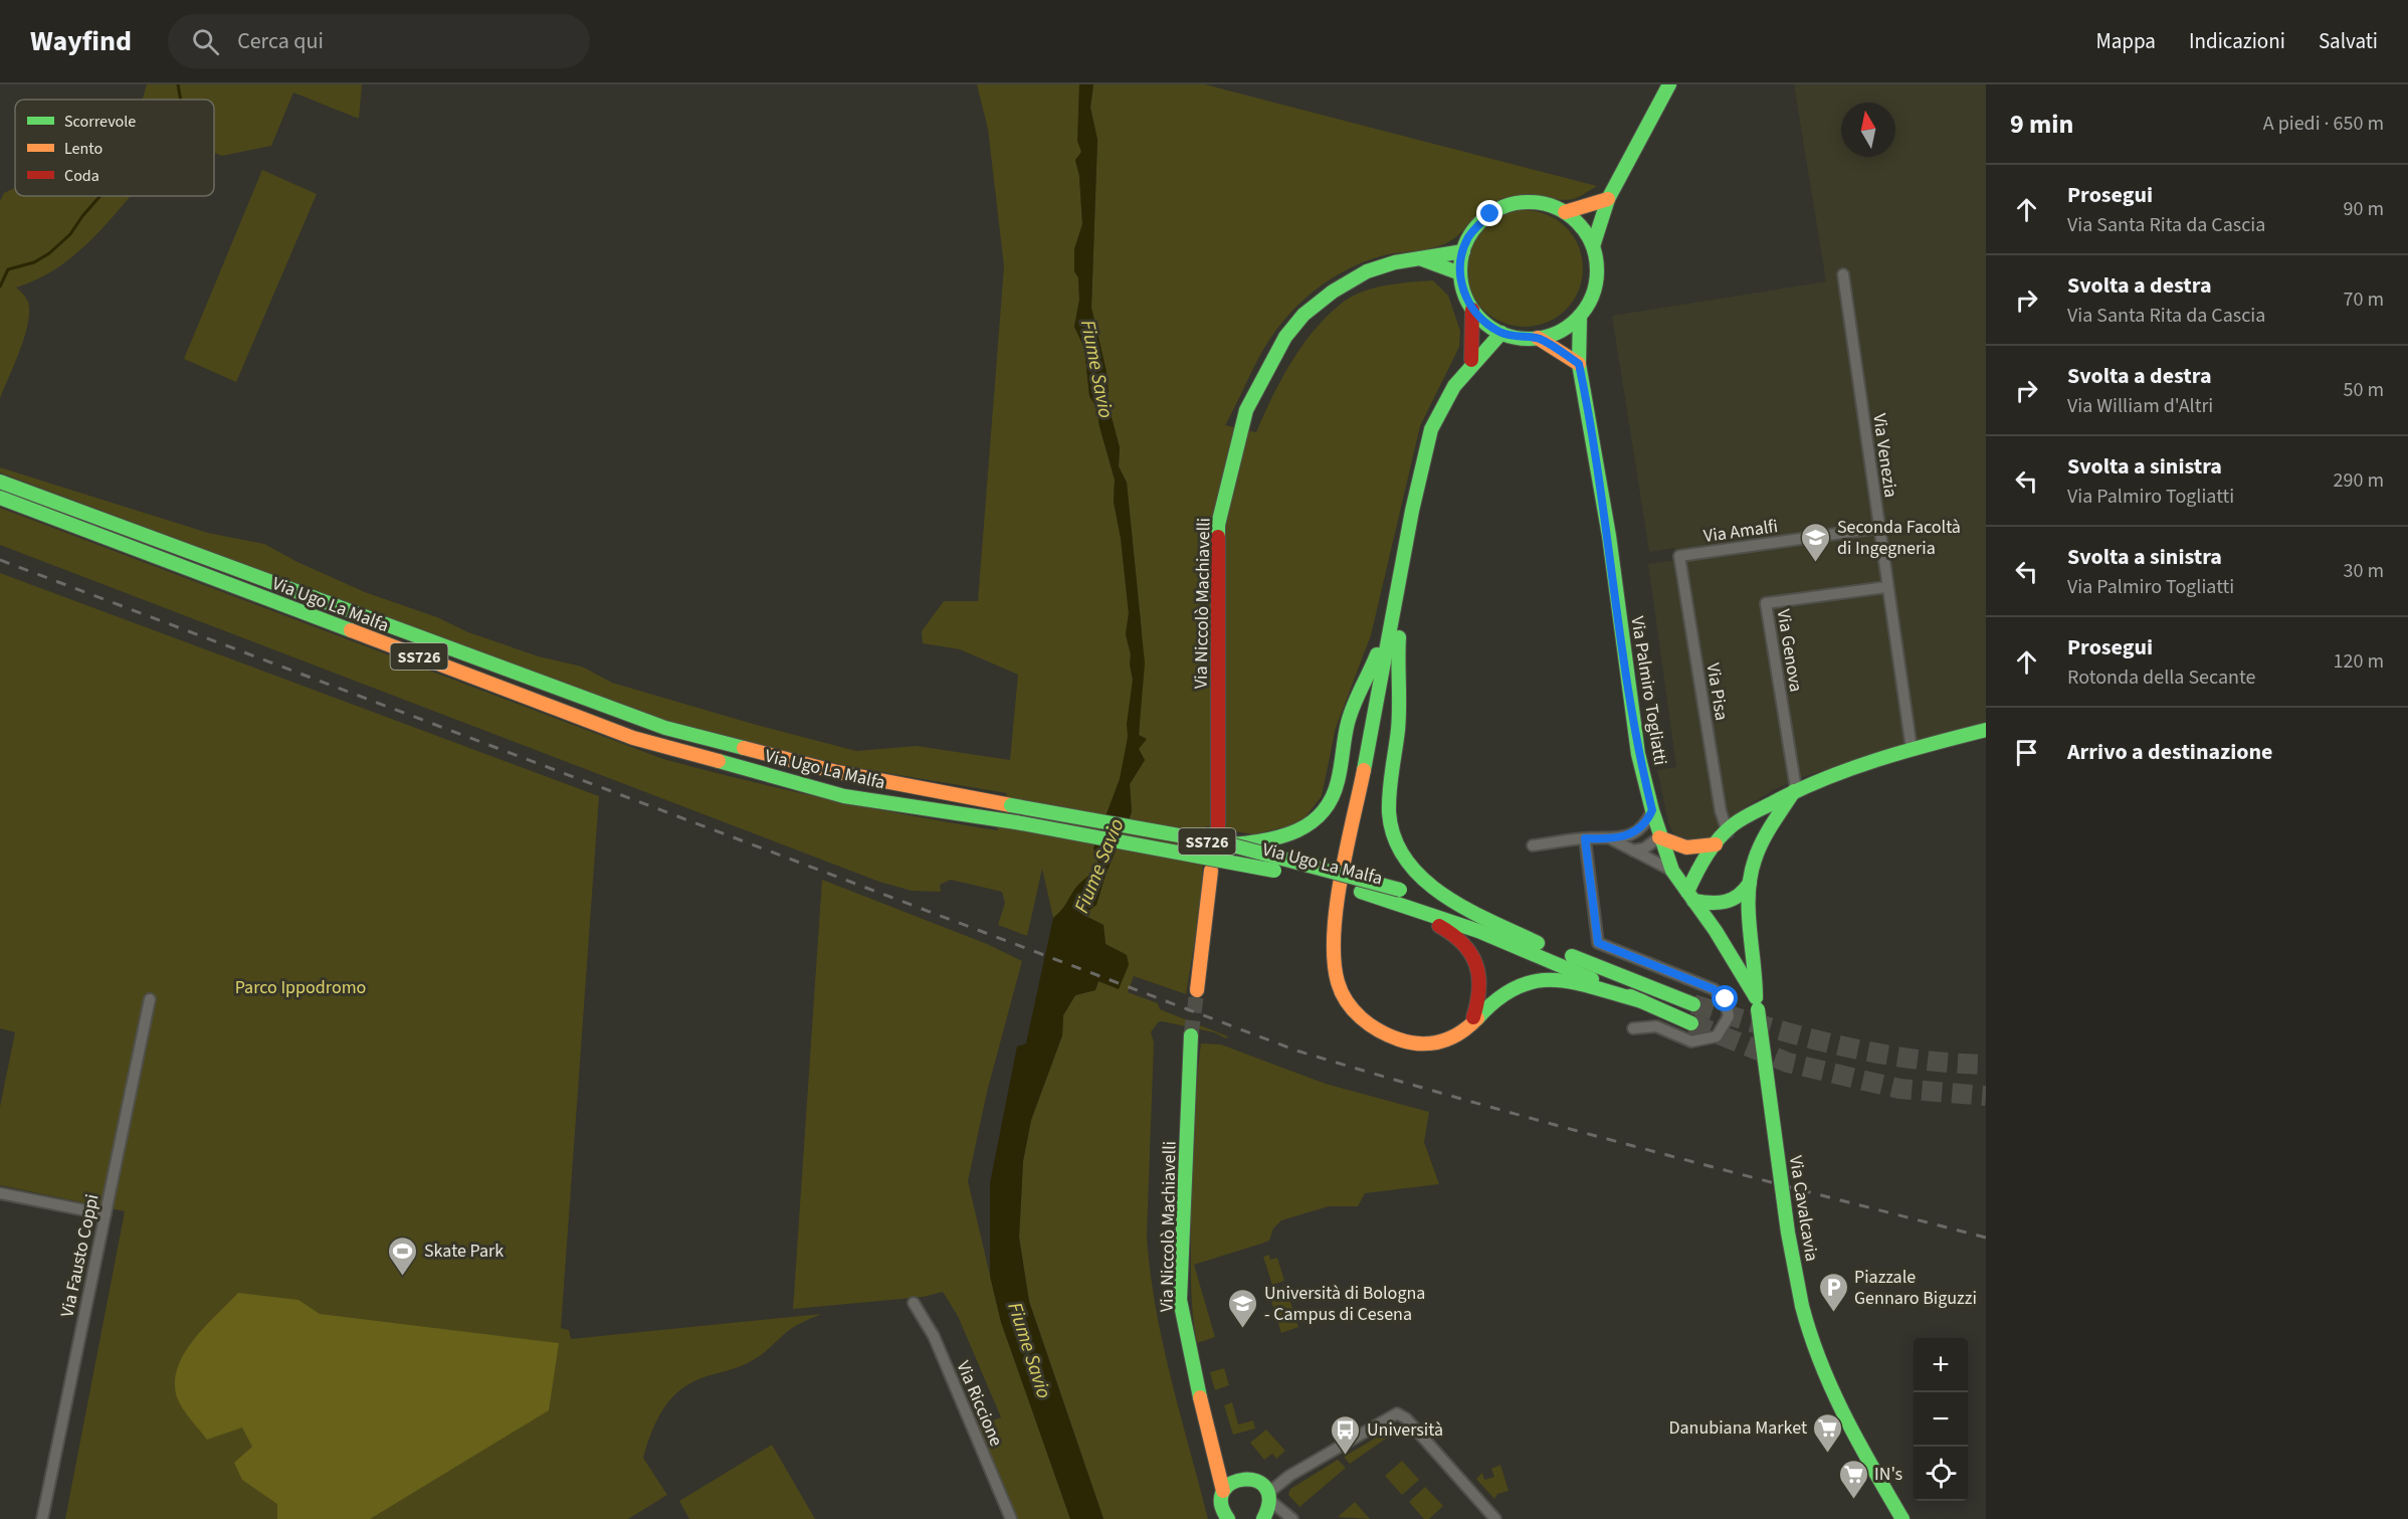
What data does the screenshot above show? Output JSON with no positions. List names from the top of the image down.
{
  "streets": {
    "main road": [
      "Via Niccolò Machiavelli",
      "Via Ugo La Malfa",
      "SS726",
      "Via Palmiro Togliatti",
      "Via Cavalcavia"
    ],
    "street": [
      "Via Venezia",
      "Via Amalfi",
      "Via Genova",
      "Via Pisa",
      "Via Fausto Coppi",
      "Via Riccione"
    ]
  },
  "crossings": [
    ["Via Venezia", "Via Amalfi"],
    ["Via Venezia", "Via Genova"],
    ["Via Amalfi", "Via Pisa"],
    ["Via Niccolò Machiavelli", "Via Palmiro Togliatti"],
    ["Via Genova", "Via Cavalcavia"],
    ["Via Palmiro Togliatti", "Via Cavalcavia"]
  ],
  "water": ["Fiume Savio"],
  "parks": ["Parco Ippodromo"],
  "places": {
    "school or university": ["Seconda Facoltà di Ingegneria", "Università di Bologna - Campus di Cesena"],
    "sports": ["Skate Park"],
    "parking": ["Piazzale Gennaro Biguzzi"],
    "supermarket": ["Danubiana Market", "IN's"],
    "bus stop": ["Università"]
  },
  "legend": ["Scorrevole", "Lento", "Coda"],
  "north": "top",
  "page": {
    "header": "Wayfind",
    "search": "Cerca qui",
    "nav": ["Mappa", "Indicazioni", "Salvati"],
    "heading": ["9 min", "A piedi · 650 m"],
    "list": [
      ["Prosegui", "Via Santa Rita da Cascia", "90 m"],
      ["Svolta a destra", "Via Santa Rita da Cascia", "70 m"],
      ["Svolta a destra", "Via William d'Altri", "50 m"],
      ["Svolta a sinistra", "Via Palmiro Togliatti", "290 m"],
      ["Svolta a sinistra", "Via Palmiro Togliatti", "30 m"],
      ["Prosegui", "Rotonda della Secante", "120 m"],
      "Arrivo a destinazione"
    ],
    "map_buttons": ["+", "−"]
  }
}
